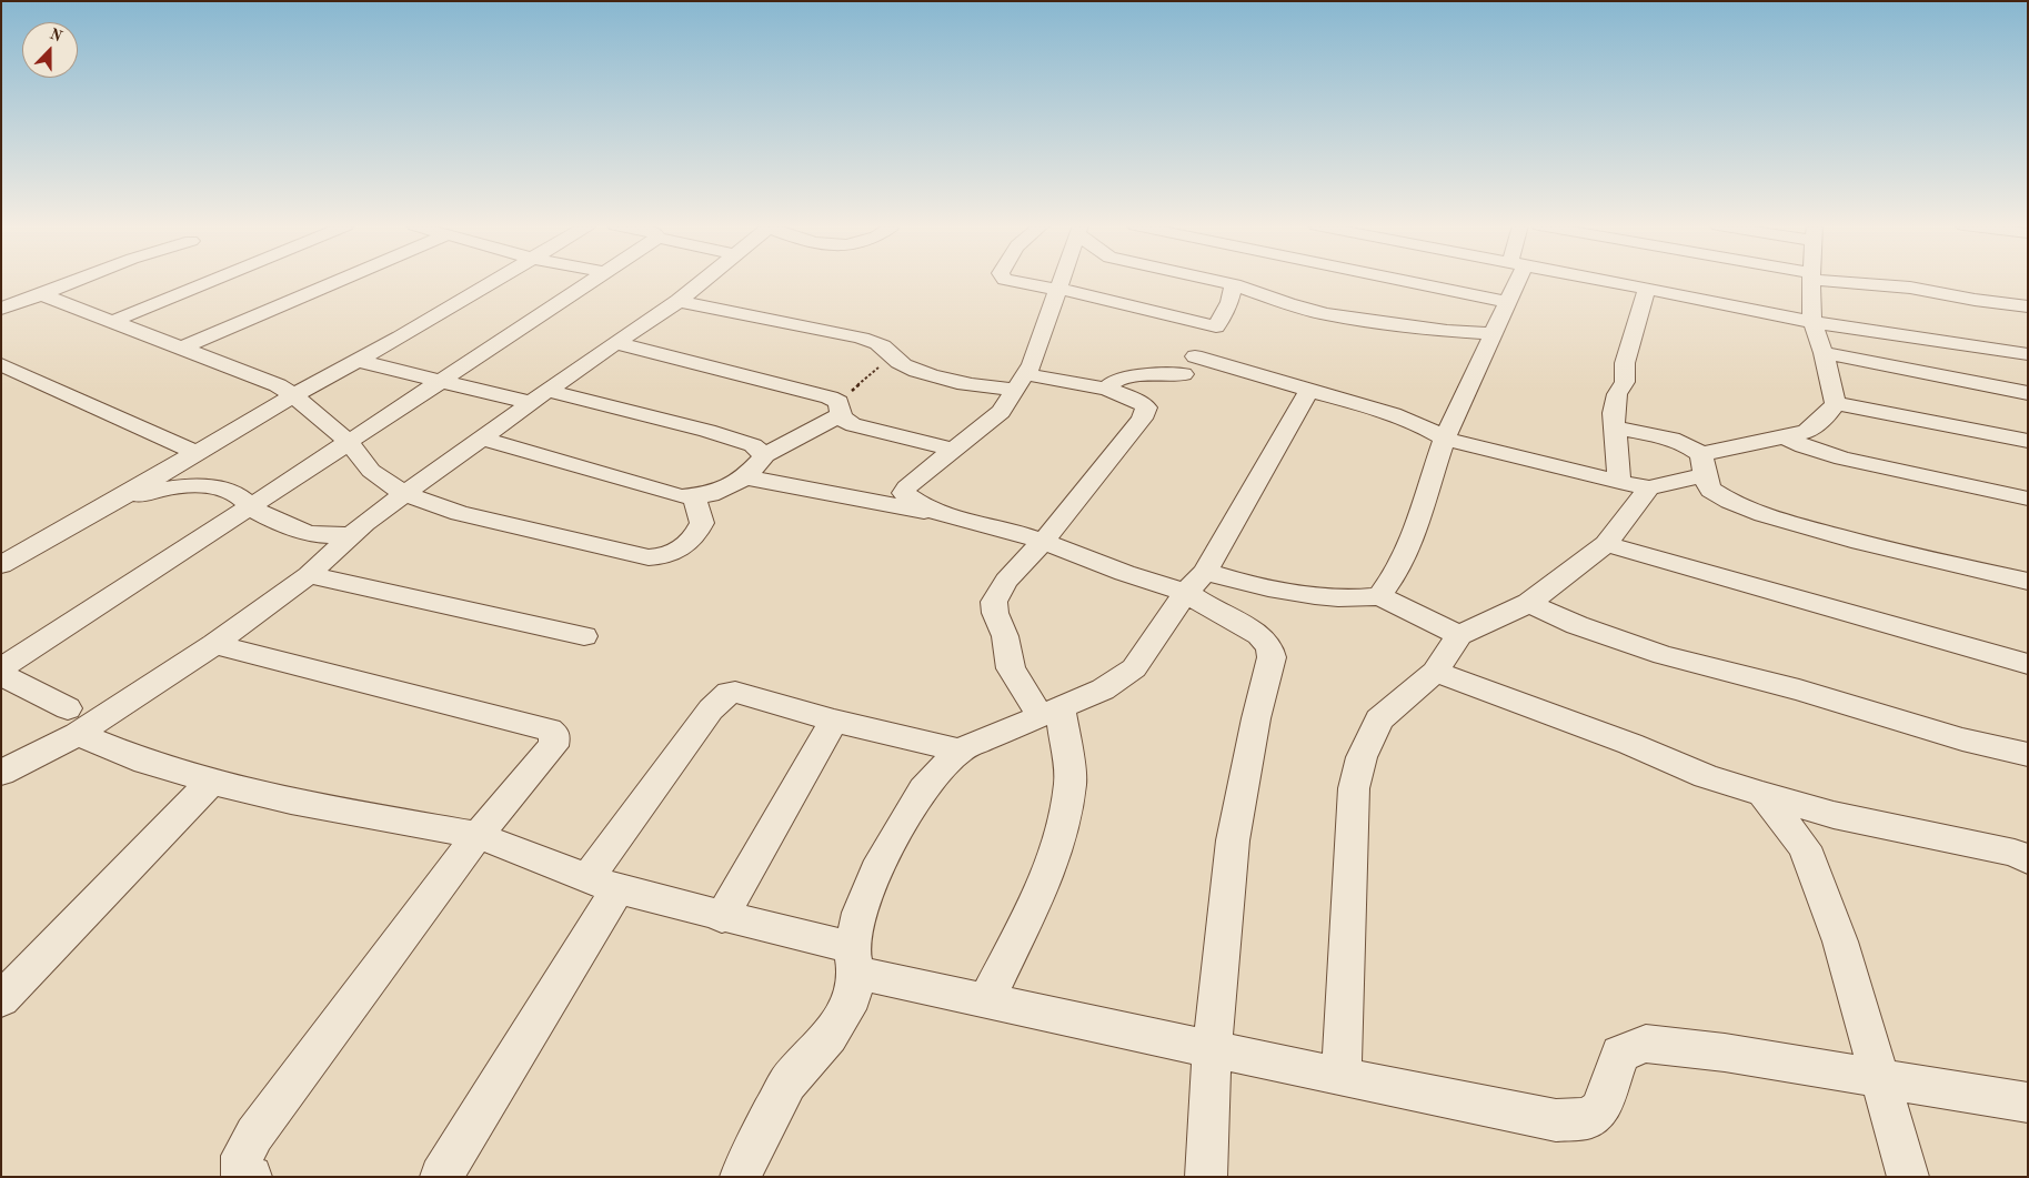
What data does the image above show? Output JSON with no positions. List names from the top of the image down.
{
  "north": "top"
}
